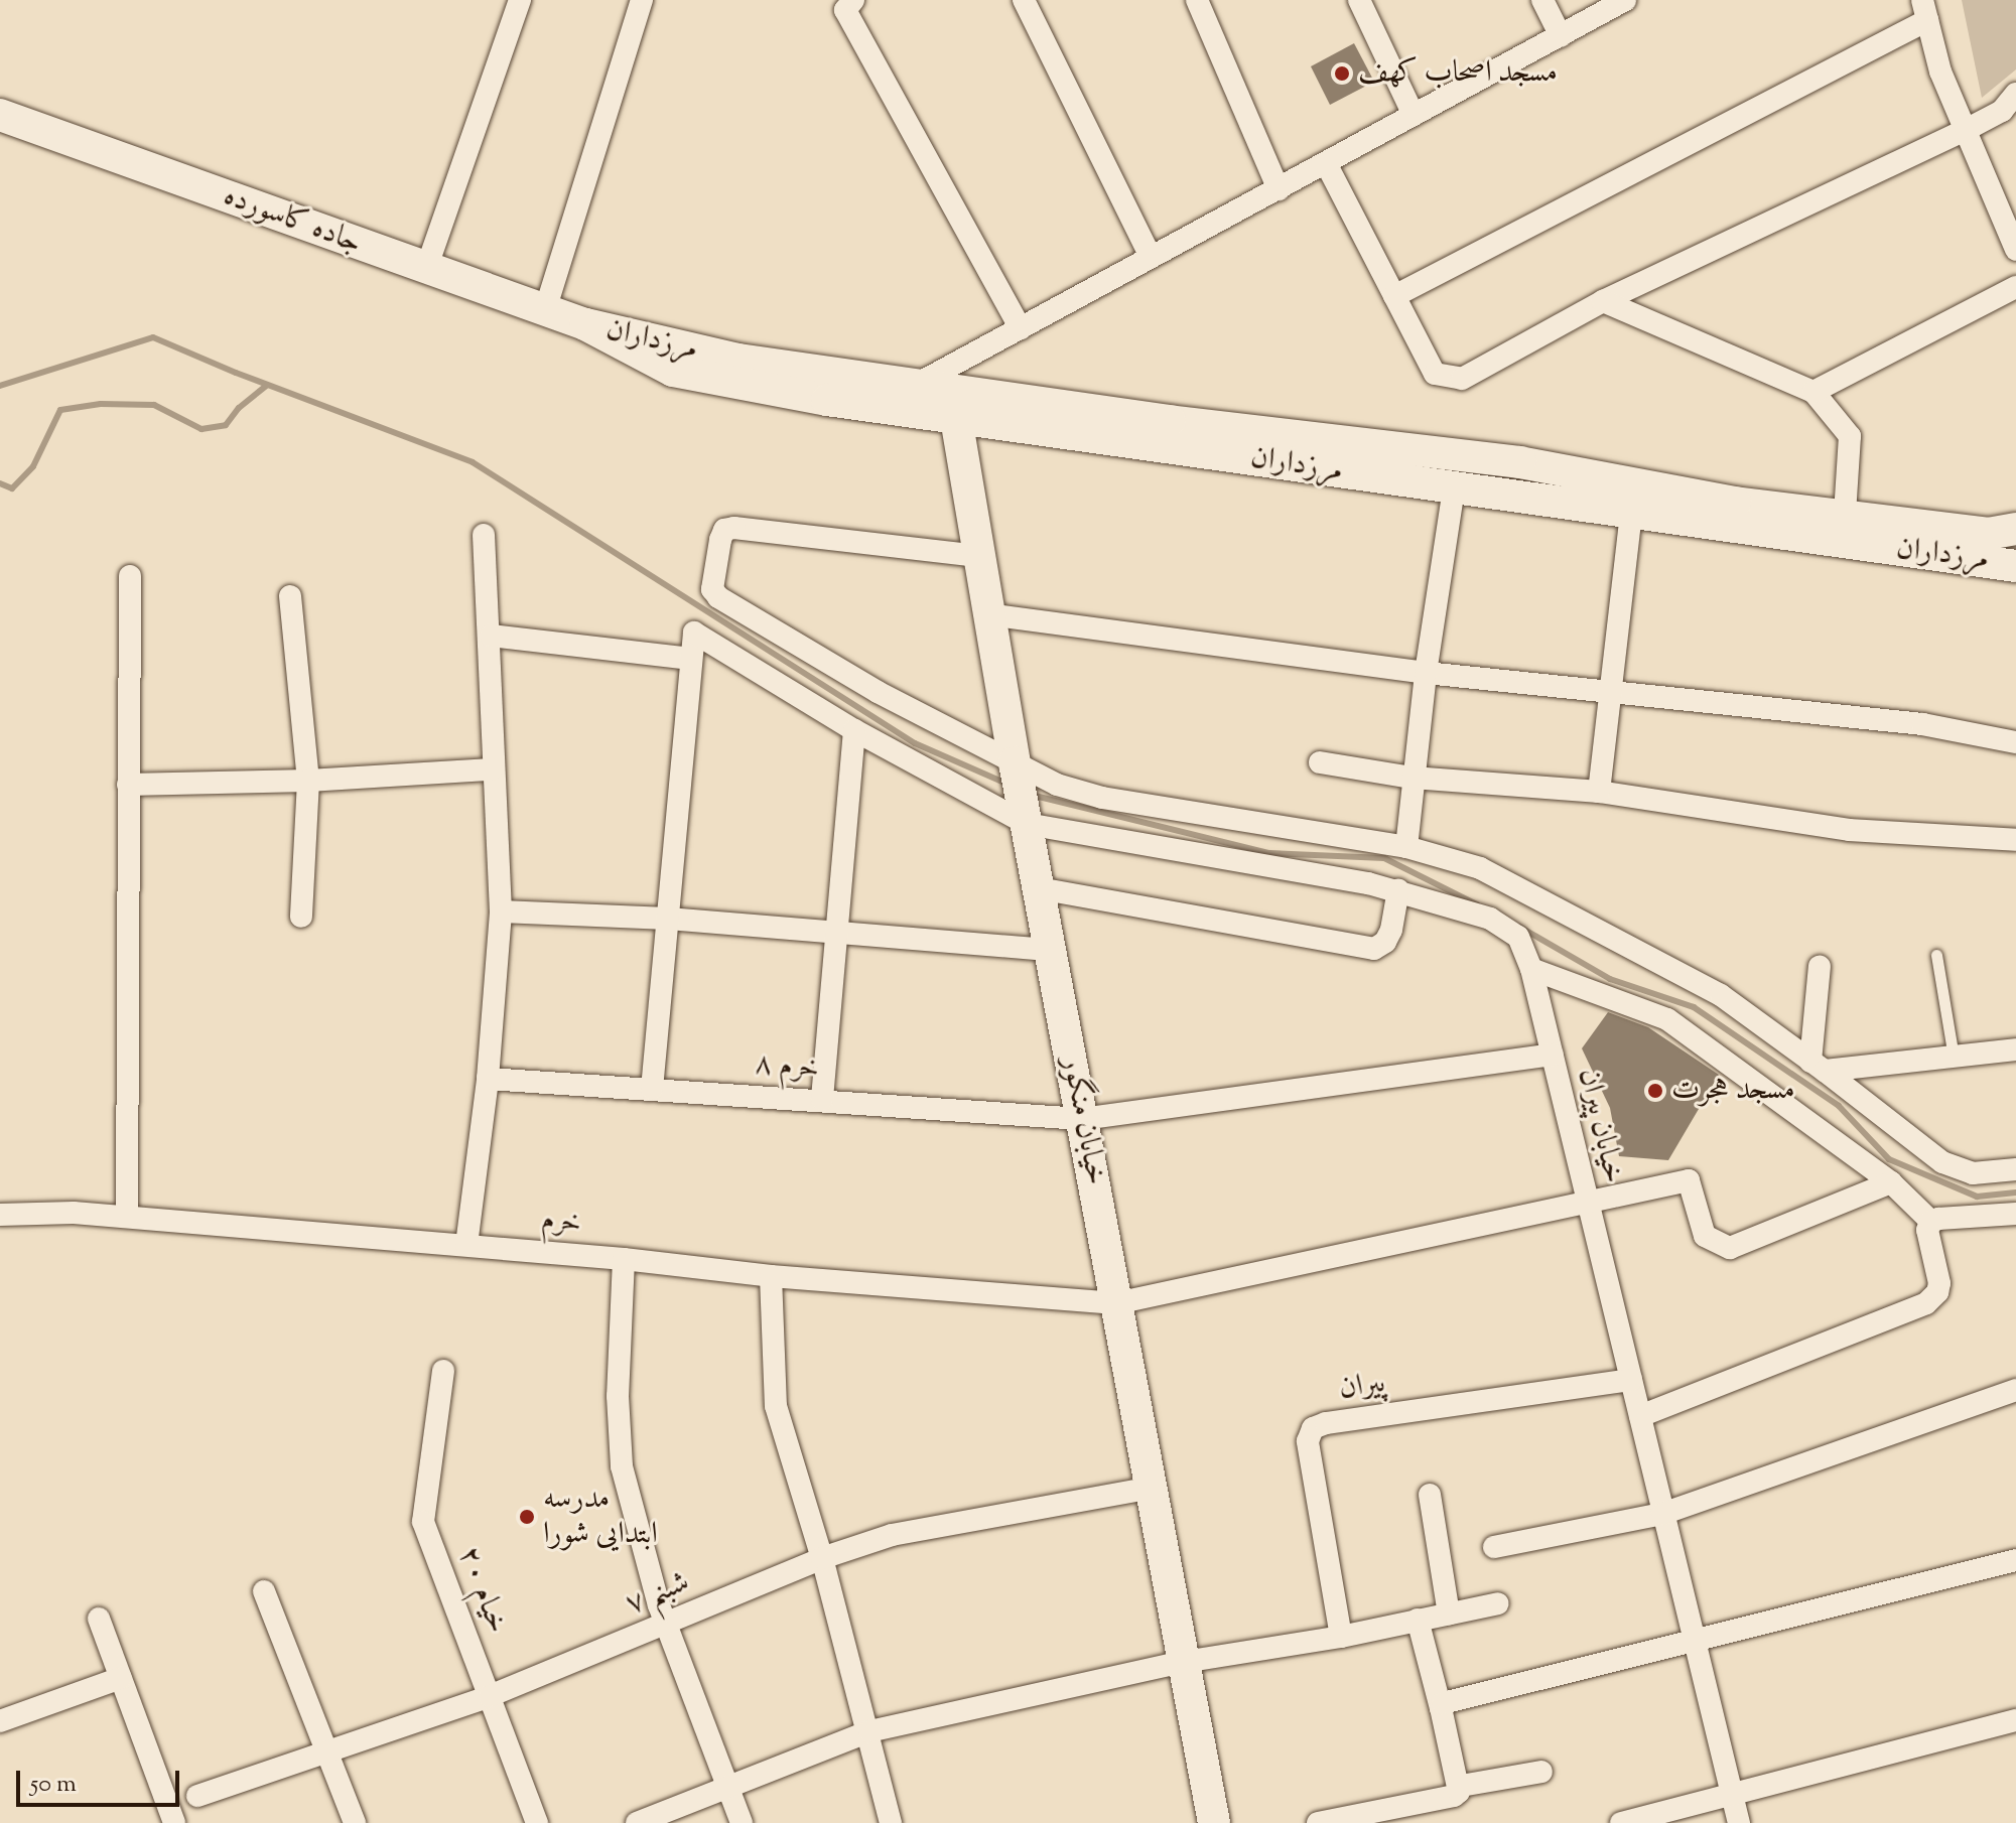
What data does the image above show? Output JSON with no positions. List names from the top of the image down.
{
  "streets": {
    "street": [
      "جاده کاسورده",
      "مرزداران",
      "خرم ۸",
      "خیابان منگور",
      "خیابان پیران",
      "خرم",
      "پیران",
      "خیام ۲۰",
      "شبنم ۷"
    ]
  },
  "crossings": [
    ["جاده کاسورده", "مرزداران"],
    ["مرزداران", "خیابان منگور"],
    ["خرم ۸", "خیابان منگور"],
    ["خرم ۸", "خیابان پیران"],
    ["خیابان منگور", "خیابان پیران"],
    ["خیابان منگور", "خرم"],
    ["خیابان منگور", "شبنم ۷"],
    ["خیابان پیران", "خرم"],
    ["خیابان پیران", "پیران"],
    ["خیام ۲۰", "شبنم ۷"]
  ],
  "places": ["مسجد اصحاب کهف", "مسجد هجرت", "مدرسه ابتدایی شورا"],
  "scale_bar": "50 m"
}
